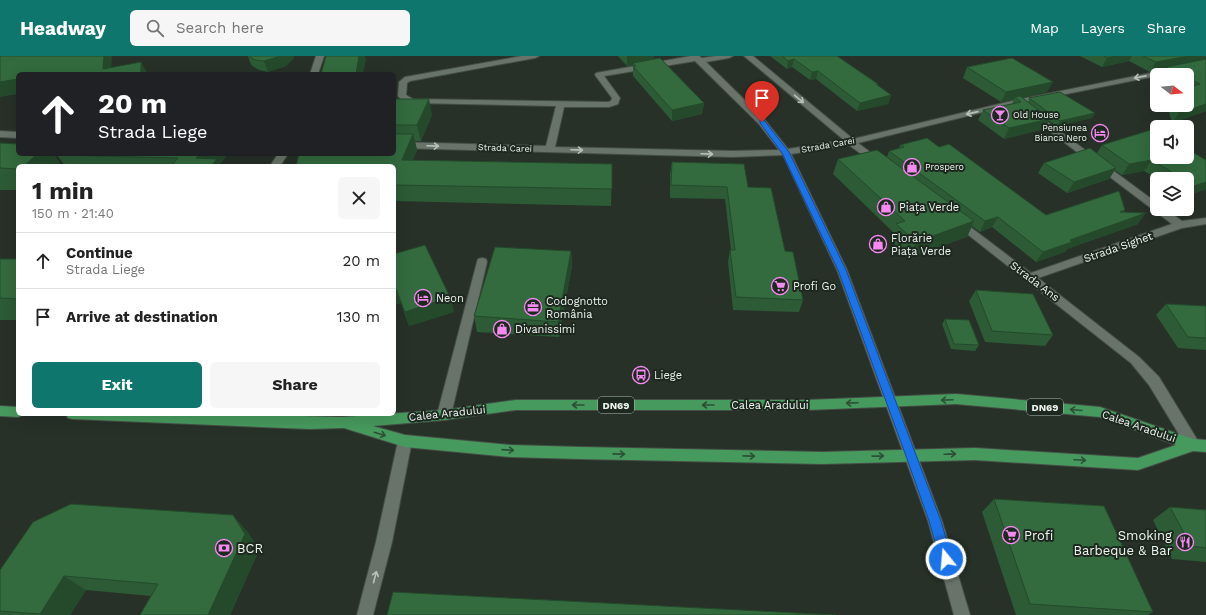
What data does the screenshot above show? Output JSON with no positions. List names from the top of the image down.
{
  "streets": {
    "main road": ["DN69", "Calea Aradului"],
    "street": ["Strada Carei", "Strada Sighet", "Strada Ans"]
  },
  "crossings": [
    ["Strada Sighet", "Strada Ans"],
    ["Strada Ans", "Calea Aradului"]
  ],
  "places": {
    "bar": ["Old House"],
    "hotel": ["Pensiunea Bianca Nero", "Neon"],
    "shop": [
      "Prospero",
      "Piața Verde",
      "Florărie Piața Verde",
      "Divanissimi"
    ],
    "supermarket": ["Profi Go", "Profi"],
    "office": ["Codognotto România"],
    "bus stop": ["Liege"],
    "restaurant": ["Smoking Barbeque & Bar"],
    "bank": ["BCR"]
  },
  "north": "right",
  "page": {
    "header": "Headway",
    "search": "Search here",
    "nav": ["Map", "Layers", "Share"],
    "turn": ["20 m", "Strada Liege"],
    "heading": ["1 min", "150 m · 21:40"],
    "list": [
      {
        "name": "Continue",
        "note": "Strada Liege",
        "value": "20 m"
      },
      {
        "name": "Arrive at destination",
        "value": "130 m"
      }
    ],
    "buttons": ["Exit", "Share"]
  }
}
